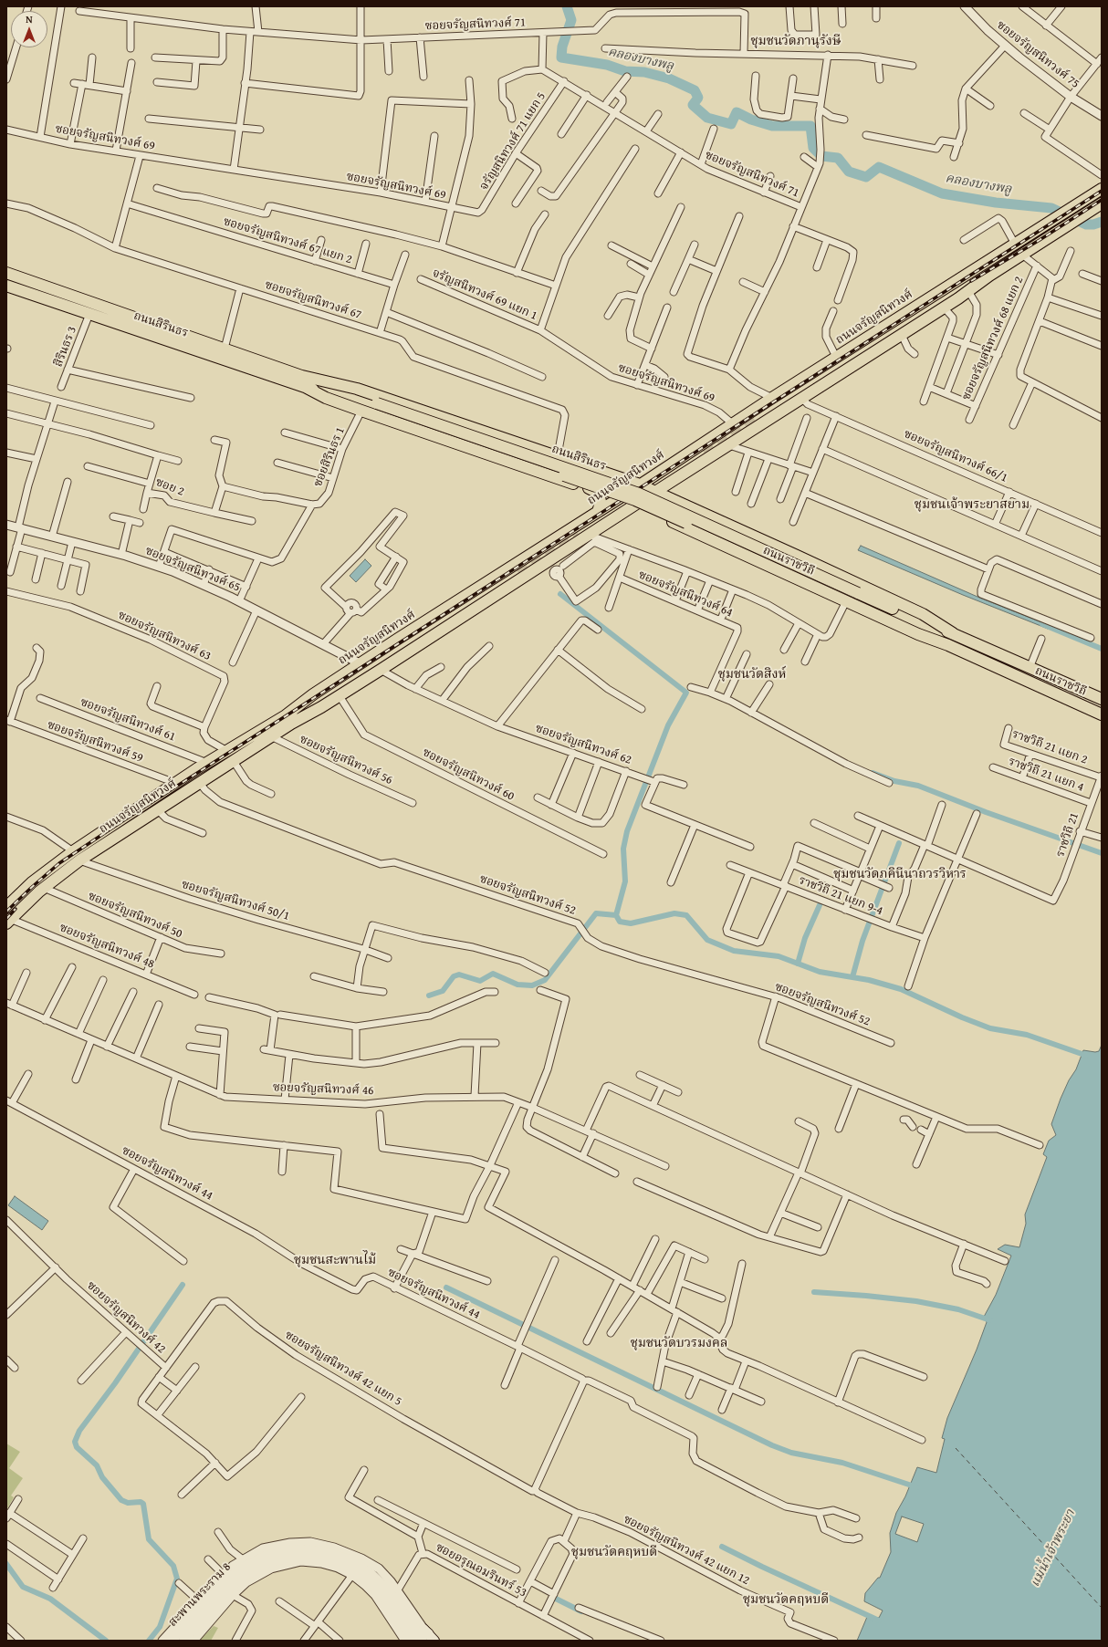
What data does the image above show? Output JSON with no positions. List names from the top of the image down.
{
  "streets": {
    "main road": [
      "ถนนจรัญสนิทวงศ์",
      "ถนนสิรินธร",
      "ถนนราชวิถี",
      "สะพานพระราม 8"
    ],
    "street": [
      "ซอยจรัญสนิทวงศ์ 71",
      "ซอยจรัญสนิทวงศ์ 75",
      "ซอยจรัญสนิทวงศ์ 69",
      "จรัญสนิทวงศ์ 71 แยก 5",
      "ซอยจรัญสนิทวงศ์ 67 แยก 2",
      "จรัญสนิทวงศ์ 69 แยก 1",
      "ซอยจรัญสนิทวงศ์ 67",
      "ซอยจรัญสนิทวงศ์ 68 แยก 2",
      "สิรินธร 3",
      "ซอยจรัญสนิทวงศ์ 66/1",
      "ซอยสิรินธร 1",
      "ซอย 2",
      "ซอยจรัญสนิทวงศ์ 65",
      "ซอยจรัญสนิทวงศ์ 64",
      "ซอยจรัญสนิทวงศ์ 63",
      "ซอยจรัญสนิทวงศ์ 61",
      "ซอยจรัญสนิทวงศ์ 59",
      "ซอยจรัญสนิทวงศ์ 62",
      "ราชวิถี 21 แยก 2",
      "ซอยจรัญสนิทวงศ์ 56",
      "ซอยจรัญสนิทวงศ์ 60",
      "ราชวิถี 21 แยก 4",
      "ราชวิถี 21",
      "ซอยจรัญสนิทวงศ์ 52",
      "ราชวิถี 21 แยก 9-4",
      "ซอยจรัญสนิทวงศ์ 50/1",
      "ซอยจรัญสนิทวงศ์ 50",
      "ซอยจรัญสนิทวงศ์ 48",
      "ซอยจรัญสนิทวงศ์ 46",
      "ซอยจรัญสนิทวงศ์ 44",
      "ซอยจรัญสนิทวงศ์ 42",
      "ซอยจรัญสนิทวงศ์ 42 แยก 5",
      "ซอยจรัญสนิทวงศ์ 42 แยก 12",
      "ซอยอรุณอมรินทร์ 53"
    ]
  },
  "crossings": [
    ["ซอยจรัญสนิทวงศ์ 71", "จรัญสนิทวงศ์ 71 แยก 5"],
    ["ซอยจรัญสนิทวงศ์ 69", "จรัญสนิทวงศ์ 71 แยก 5"],
    ["ซอยจรัญสนิทวงศ์ 69", "จรัญสนิทวงศ์ 69 แยก 1"],
    ["ซอยจรัญสนิทวงศ์ 69", "ถนนจรัญสนิทวงศ์"],
    ["ซอยจรัญสนิทวงศ์ 67", "ถนนสิรินธร"],
    ["ถนนจรัญสนิทวงศ์", "ถนนสิรินธร"],
    ["ถนนจรัญสนิทวงศ์", "ซอยจรัญสนิทวงศ์ 66/1"],
    ["ถนนจรัญสนิทวงศ์", "ถนนราชวิถี"],
    ["ถนนจรัญสนิทวงศ์", "ซอยจรัญสนิทวงศ์ 65"],
    ["ถนนจรัญสนิทวงศ์", "ซอยจรัญสนิทวงศ์ 61"],
    ["ถนนจรัญสนิทวงศ์", "ซอยจรัญสนิทวงศ์ 59"],
    ["ถนนจรัญสนิทวงศ์", "ซอยจรัญสนิทวงศ์ 62"],
    ["ถนนจรัญสนิทวงศ์", "ซอยจรัญสนิทวงศ์ 56"],
    ["ถนนจรัญสนิทวงศ์", "ซอยจรัญสนิทวงศ์ 60"],
    ["ถนนจรัญสนิทวงศ์", "ซอยจรัญสนิทวงศ์ 52"],
    ["ถนนจรัญสนิทวงศ์", "ซอยจรัญสนิทวงศ์ 50/1"],
    ["ถนนจรัญสนิทวงศ์", "ซอยจรัญสนิทวงศ์ 50"],
    ["ถนนจรัญสนิทวงศ์", "ซอยจรัญสนิทวงศ์ 48"],
    ["ถนนสิรินธร", "สิรินธร 3"],
    ["ถนนสิรินธร", "ซอยสิรินธร 1"],
    ["ถนนสิรินธร", "ถนนราชวิถี"],
    ["ราชวิถี 21 แยก 2", "ราชวิถี 21"],
    ["ราชวิถี 21 แยก 4", "ราชวิถี 21"],
    ["ซอยจรัญสนิทวงศ์ 42", "ซอยจรัญสนิทวงศ์ 42 แยก 5"]
  ],
  "districts": [
    "ชุมชนวัดภานุรังษี",
    "ชุมชนเจ้าพระยาสยาม",
    "ชุมชนวัดสิงห์",
    "ชุมชนวัดภคินีนาถวรวิหาร",
    "ชุมชนสะพานไม้",
    "ชุมชนวัดบวรมงคล",
    "ชุมชนวัดคฤหบดี",
    "ชุมชนวัดคฤหบดี"
  ],
  "water": ["คลองบางพลู", "แม่น้ำเจ้าพระยา"],
  "north": "top"
}
